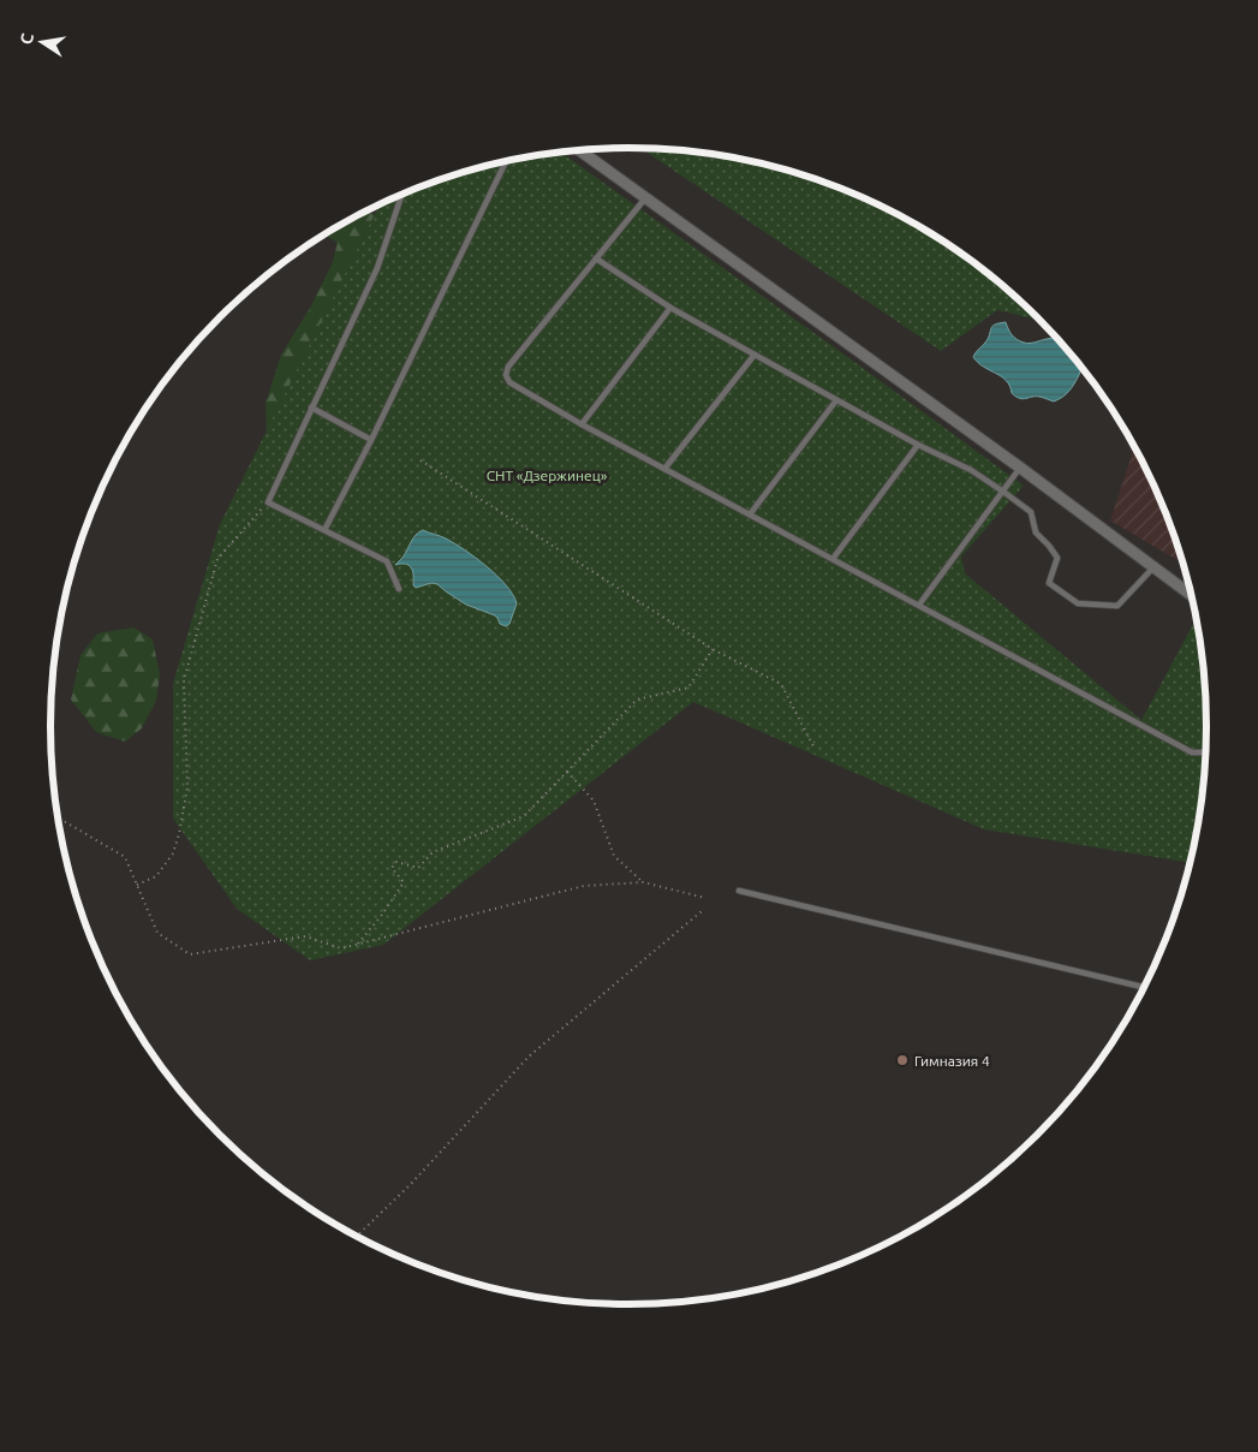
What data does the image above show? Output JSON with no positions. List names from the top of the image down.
{
  "parks": ["СНТ «Дзержинец»"],
  "places": ["Гимназия 4"],
  "north": "left"
}
